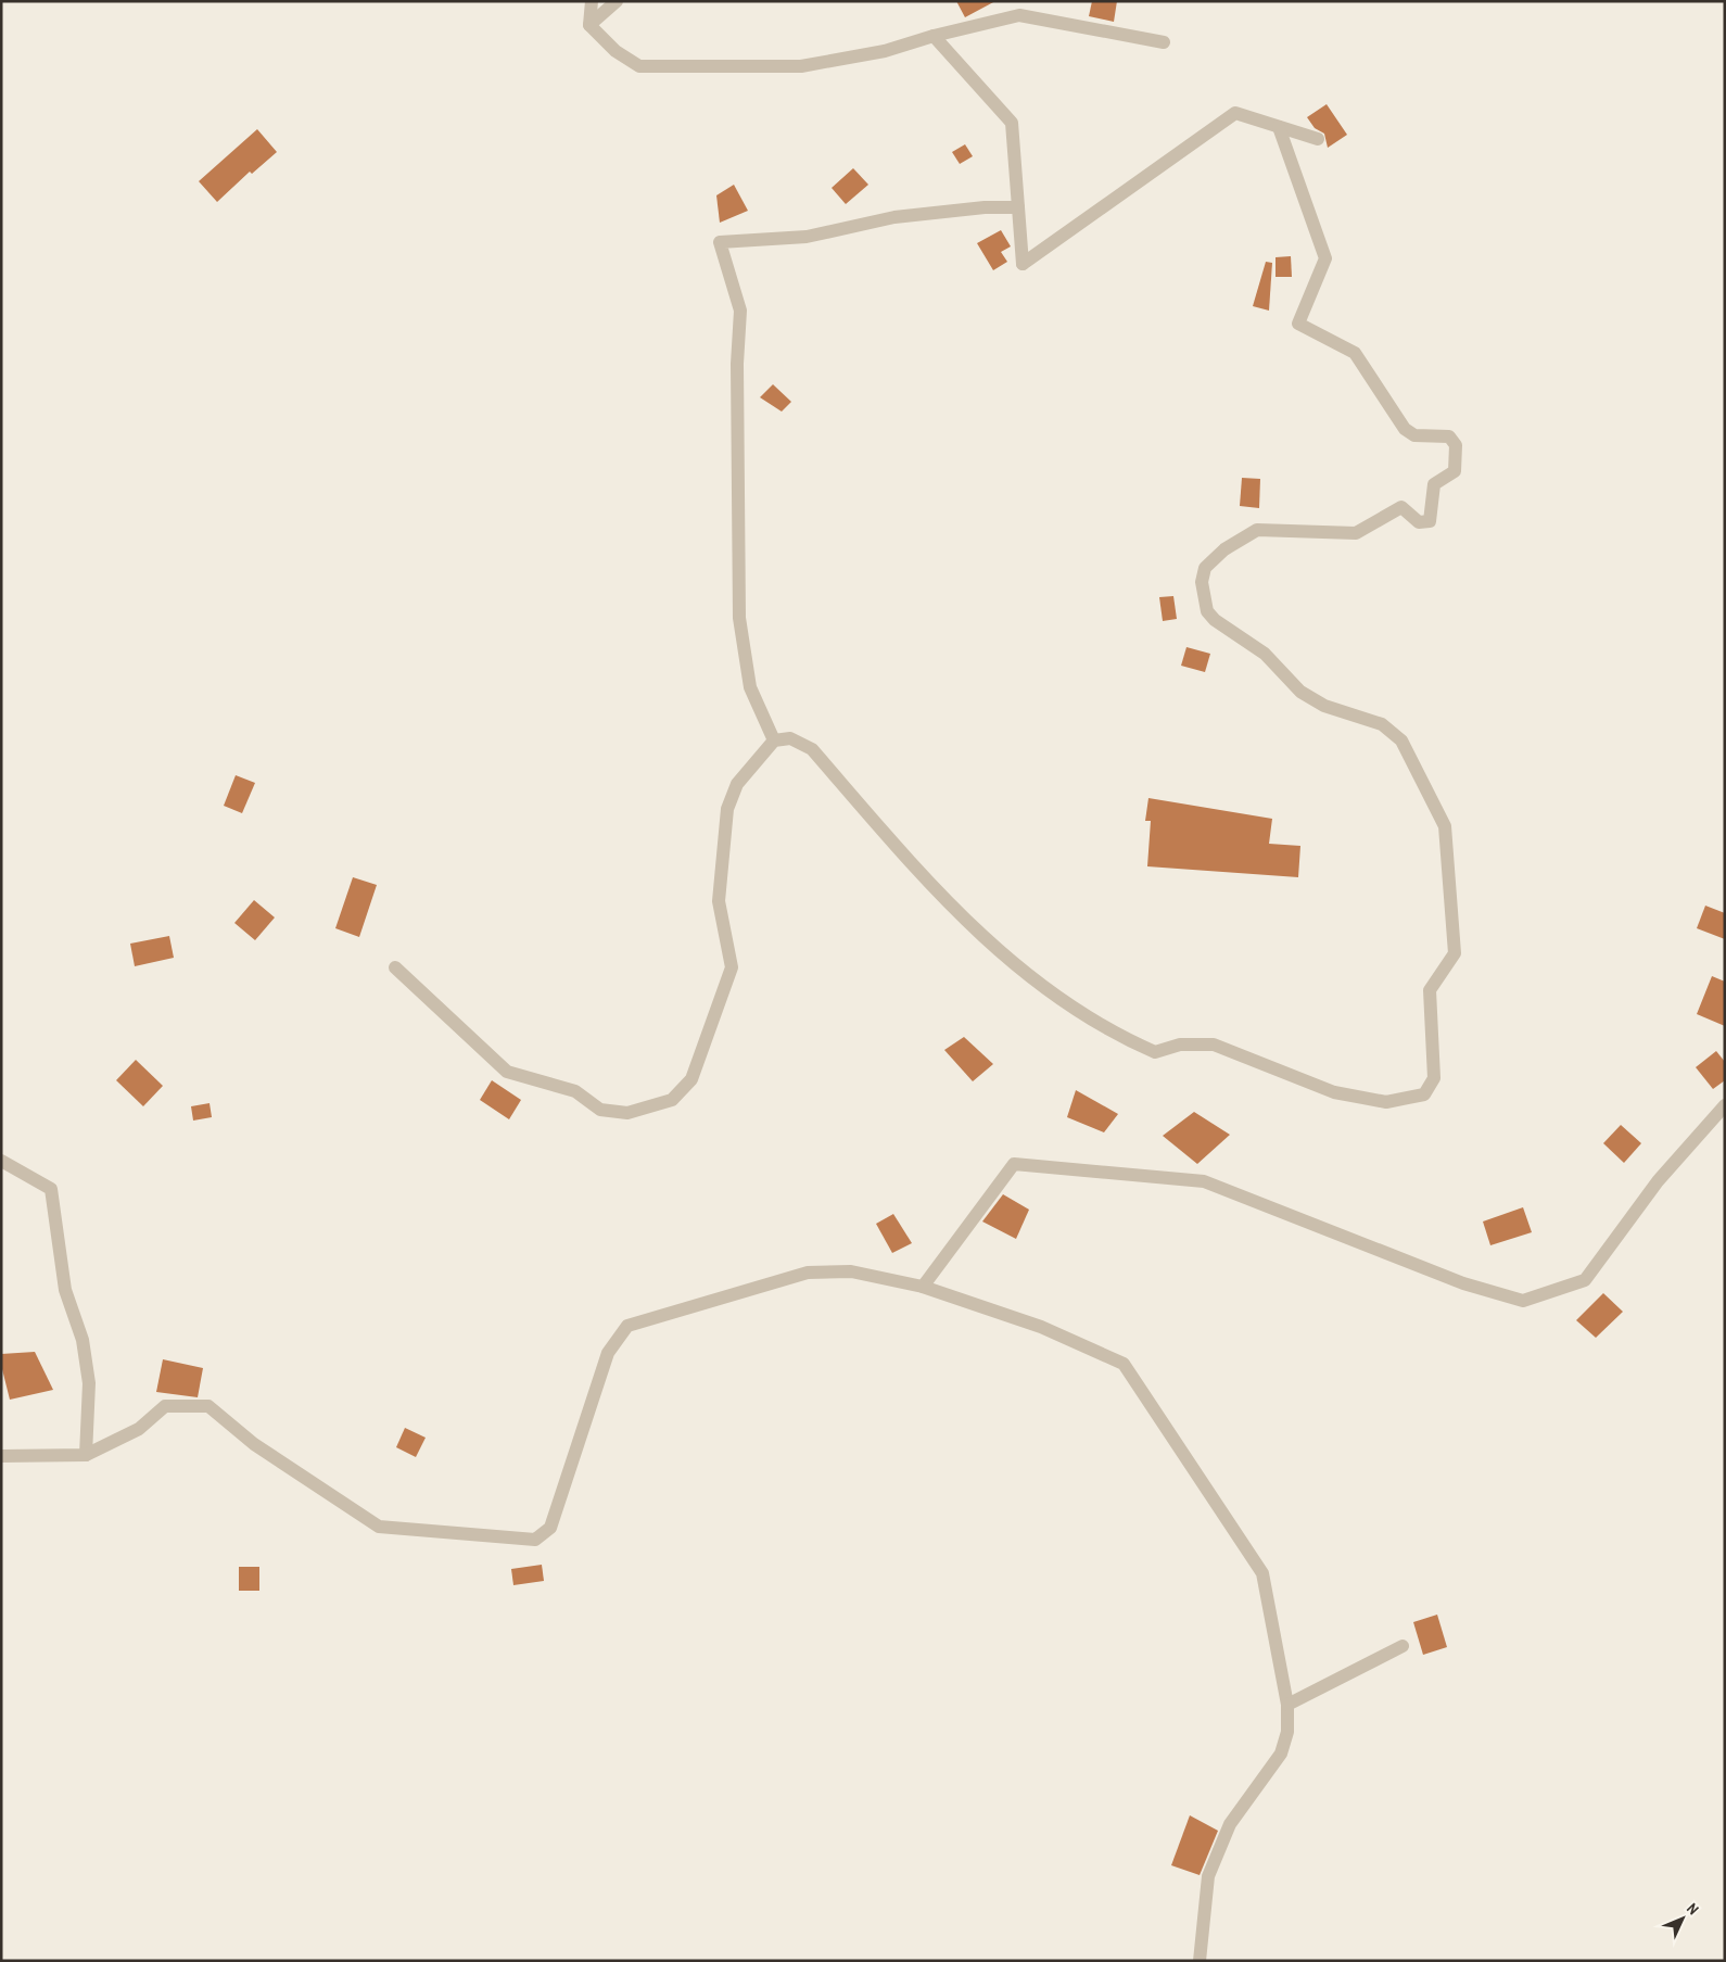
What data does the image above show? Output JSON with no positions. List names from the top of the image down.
{
  "north": "top right"
}
